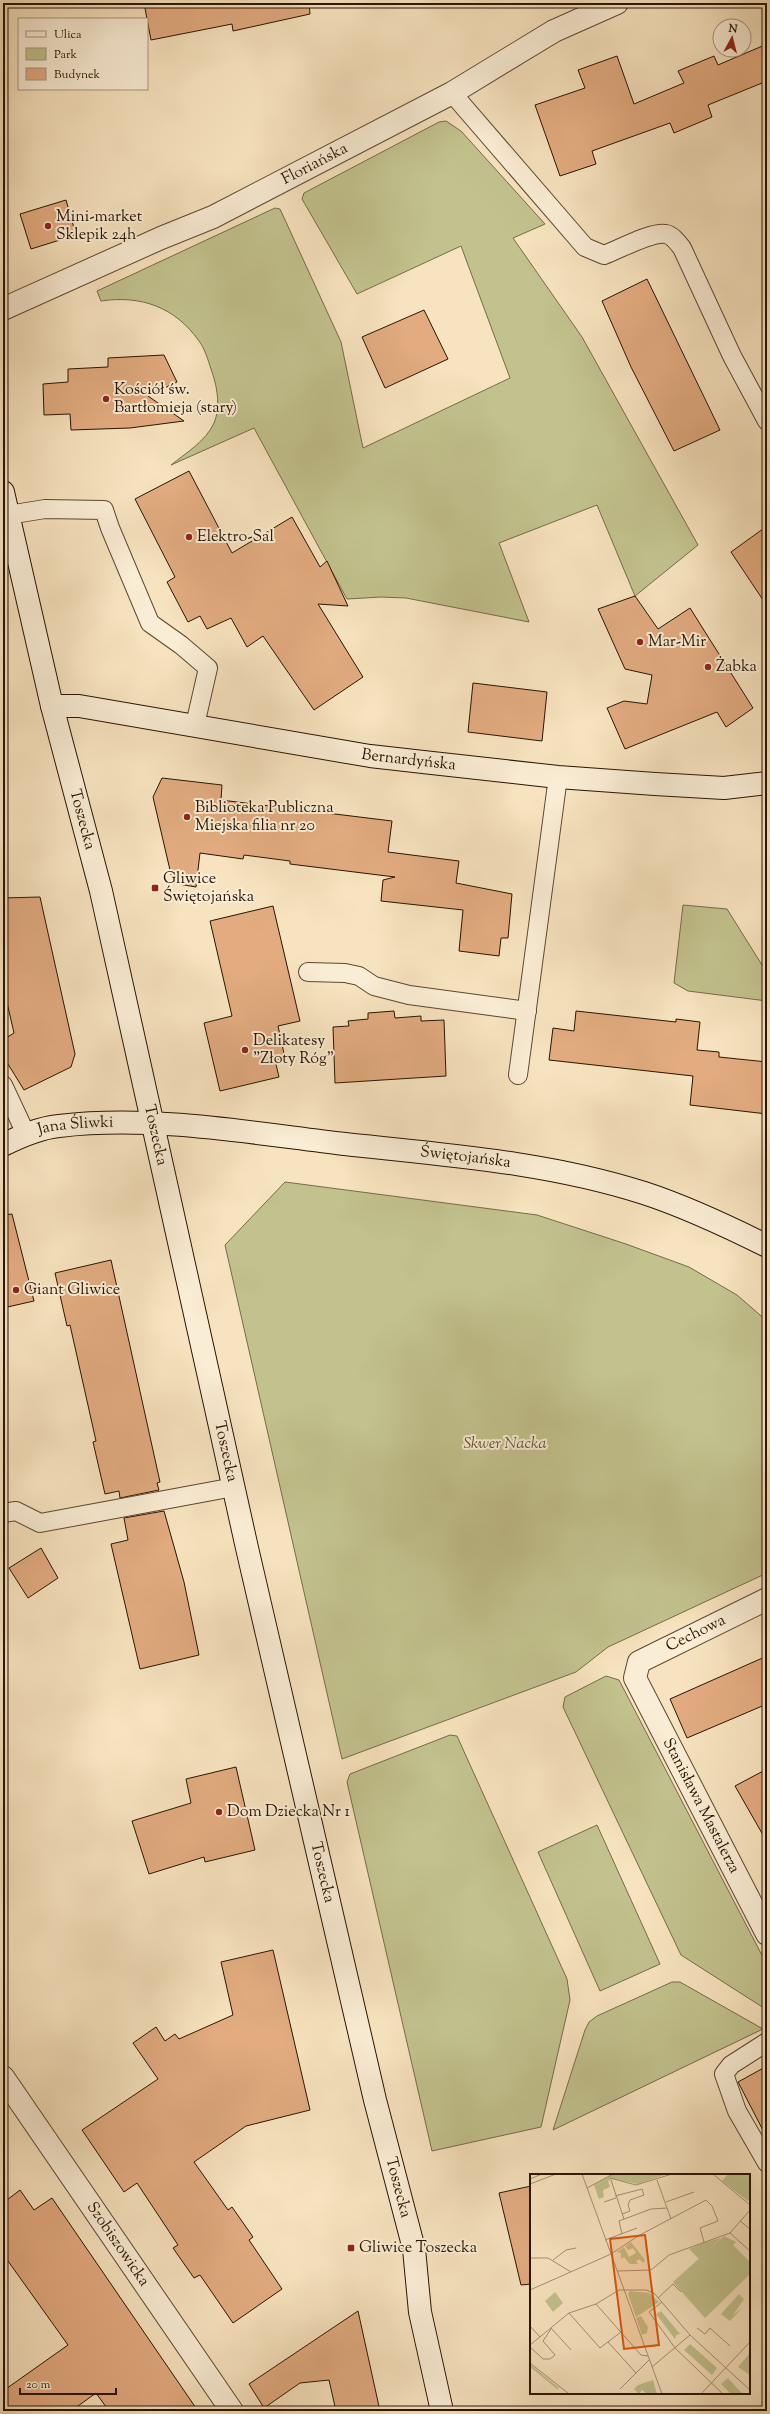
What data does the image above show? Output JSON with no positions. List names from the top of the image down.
{
  "streets": {
    "street": [
      "Floriańska",
      "Bernardyńska",
      "Toszecka",
      "Jana Śliwki",
      "Świętojańska",
      "Cechowa",
      "Stanisława Mastalerza",
      "Szobiszowicka"
    ]
  },
  "crossings": [
    ["Bernardyńska", "Toszecka"],
    ["Toszecka", "Jana Śliwki"],
    ["Toszecka", "Świętojańska"],
    ["Jana Śliwki", "Świętojańska"],
    ["Cechowa", "Stanisława Mastalerza"]
  ],
  "parks": ["Skwer Nacka"],
  "places": {
    "other": [
      "Mini-market Sklepik 24h",
      "Kościół św. Bartłomieja (stary)",
      "Elektro-Sal",
      "Mar-Mir",
      "Żabka",
      "Biblioteka Publiczna Miejska filia nr 20",
      "Delikatesy \"Złoty Róg\"",
      "Giant Gliwice",
      "Dom Dziecka Nr 1"
    ],
    "transit": ["Gliwice Świętojańska", "Gliwice Toszecka"]
  },
  "legend": ["Ulica", "Park", "Budynek"],
  "scale_bar": "20 m",
  "north": "top"
}
